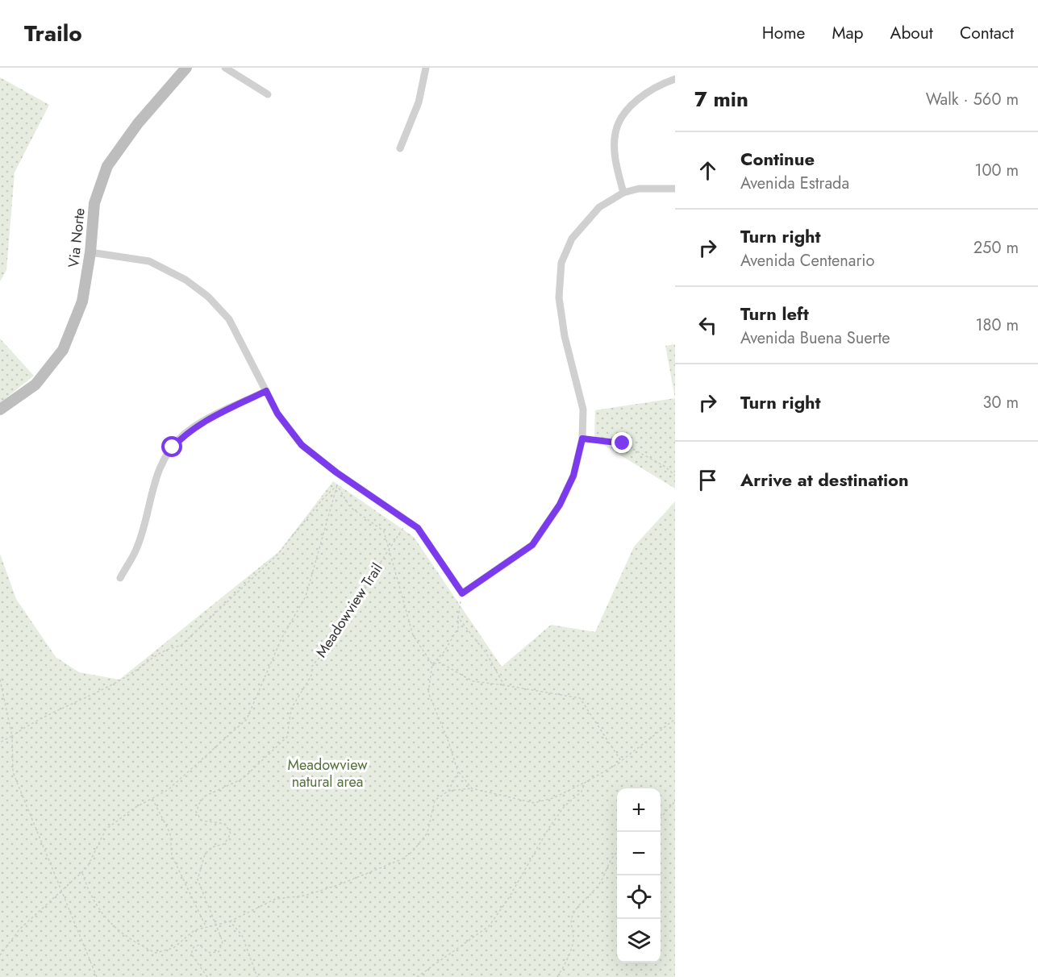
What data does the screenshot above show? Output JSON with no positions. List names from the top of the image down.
{
  "streets": {
    "street": ["Via Norte"],
    "path": ["Meadowview Trail"]
  },
  "parks": ["Meadowview natural area"],
  "page": {
    "header": "Trailo",
    "nav": [
      "Home",
      "Map",
      "About",
      "Contact"
    ],
    "heading": ["7 min", "Walk · 560 m"],
    "list": [
      ["Continue", "Avenida Estrada", "100 m"],
      ["Turn right", "Avenida Centenario", "250 m"],
      ["Turn left", "Avenida Buena Suerte", "180 m"],
      ["Turn right", "30 m"],
      "Arrive at destination"
    ],
    "map_buttons": ["+", "−"]
  }
}
